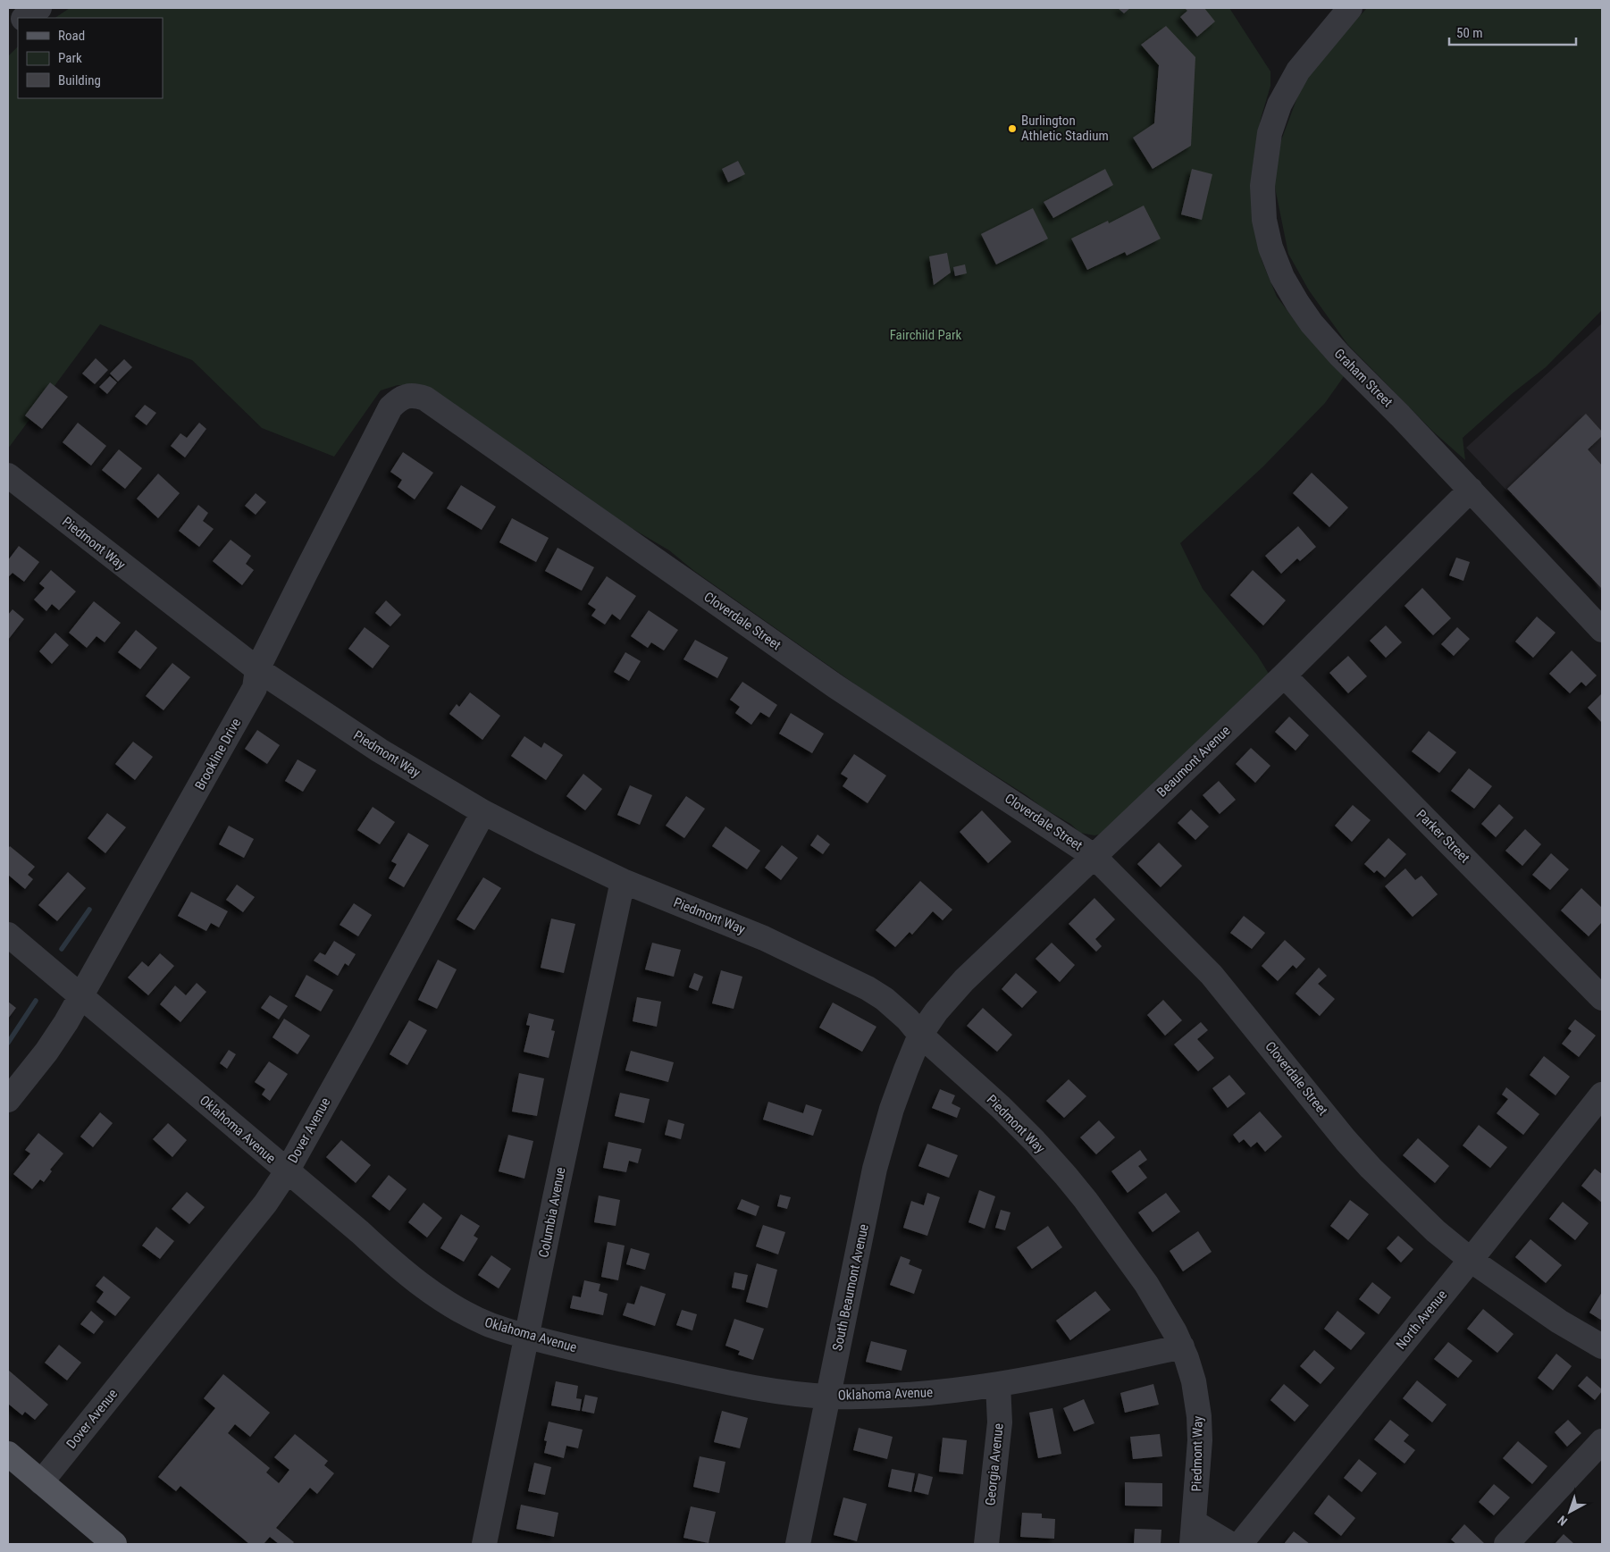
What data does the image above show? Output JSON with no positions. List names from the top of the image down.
{
  "streets": {
    "street": [
      "Graham Street",
      "Piedmont Way",
      "Cloverdale Street",
      "Brookline Drive",
      "Beaumont Avenue",
      "Parker Street",
      "Oklahoma Avenue",
      "Dover Avenue",
      "Columbia Avenue",
      "South Beaumont Avenue",
      "North Avenue",
      "Georgia Avenue"
    ]
  },
  "crossings": [
    ["Graham Street", "Beaumont Avenue"],
    ["Piedmont Way", "Brookline Drive"],
    ["Piedmont Way", "Beaumont Avenue"],
    ["Piedmont Way", "Oklahoma Avenue"],
    ["Piedmont Way", "Dover Avenue"],
    ["Piedmont Way", "Columbia Avenue"],
    ["Piedmont Way", "South Beaumont Avenue"],
    ["Cloverdale Street", "Brookline Drive"],
    ["Cloverdale Street", "Beaumont Avenue"],
    ["Cloverdale Street", "North Avenue"],
    ["Brookline Drive", "Oklahoma Avenue"],
    ["Beaumont Avenue", "Parker Street"],
    ["Beaumont Avenue", "South Beaumont Avenue"],
    ["Oklahoma Avenue", "Dover Avenue"],
    ["Oklahoma Avenue", "Columbia Avenue"],
    ["Oklahoma Avenue", "South Beaumont Avenue"],
    ["Oklahoma Avenue", "Georgia Avenue"]
  ],
  "parks": ["Fairchild Park"],
  "places": ["Burlington Athletic Stadium"],
  "legend": ["Road", "Park", "Building"],
  "scale_bar": "50 m",
  "north": "bottom left"
}
